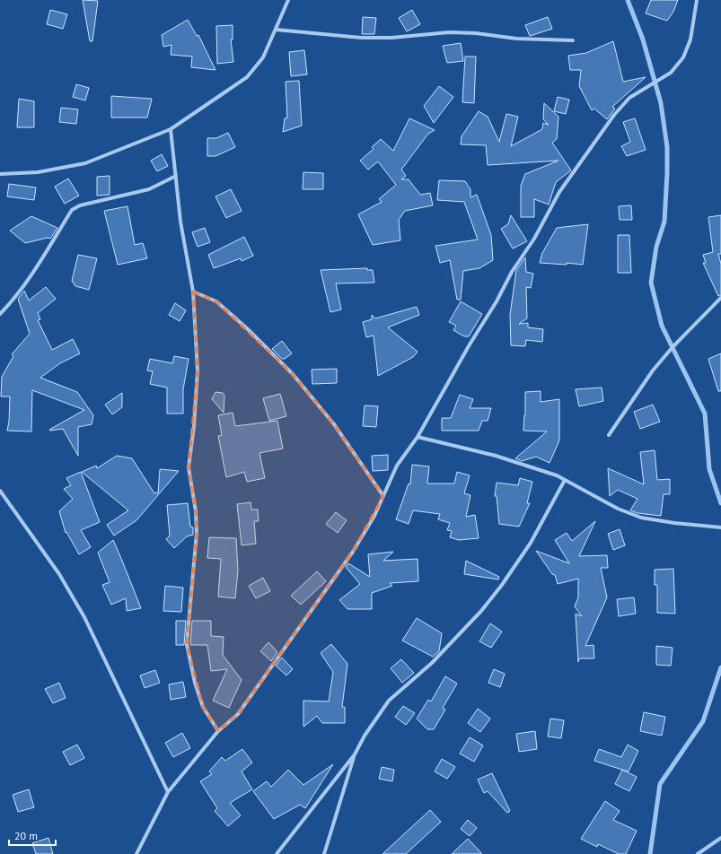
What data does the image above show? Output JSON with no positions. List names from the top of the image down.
{
  "scale_bar": "20 m"
}
